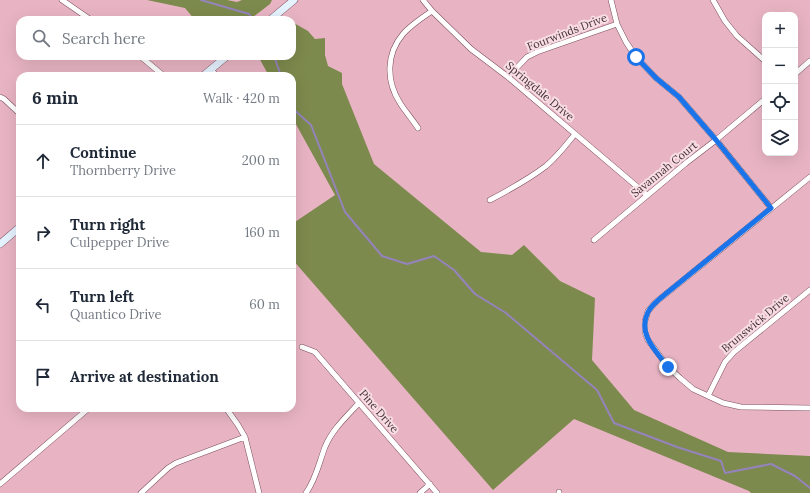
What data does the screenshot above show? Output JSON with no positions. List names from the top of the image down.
{
  "streets": {
    "street": [
      "Fourwinds Drive",
      "Springdale Drive",
      "Savannah Court",
      "Brunswick Drive",
      "Pine Drive"
    ]
  },
  "crossings": [
    ["Fourwinds Drive", "Springdale Drive"],
    ["Springdale Drive", "Savannah Court"]
  ],
  "page": {
    "map_buttons": ["+", "−"],
    "search": "Search here",
    "heading": ["6 min", "Walk · 420 m"],
    "list": [
      ["Continue", "Thornberry Drive", "200 m"],
      ["Turn right", "Culpepper Drive", "160 m"],
      ["Turn left", "Quantico Drive", "60 m"],
      "Arrive at destination"
    ]
  }
}
